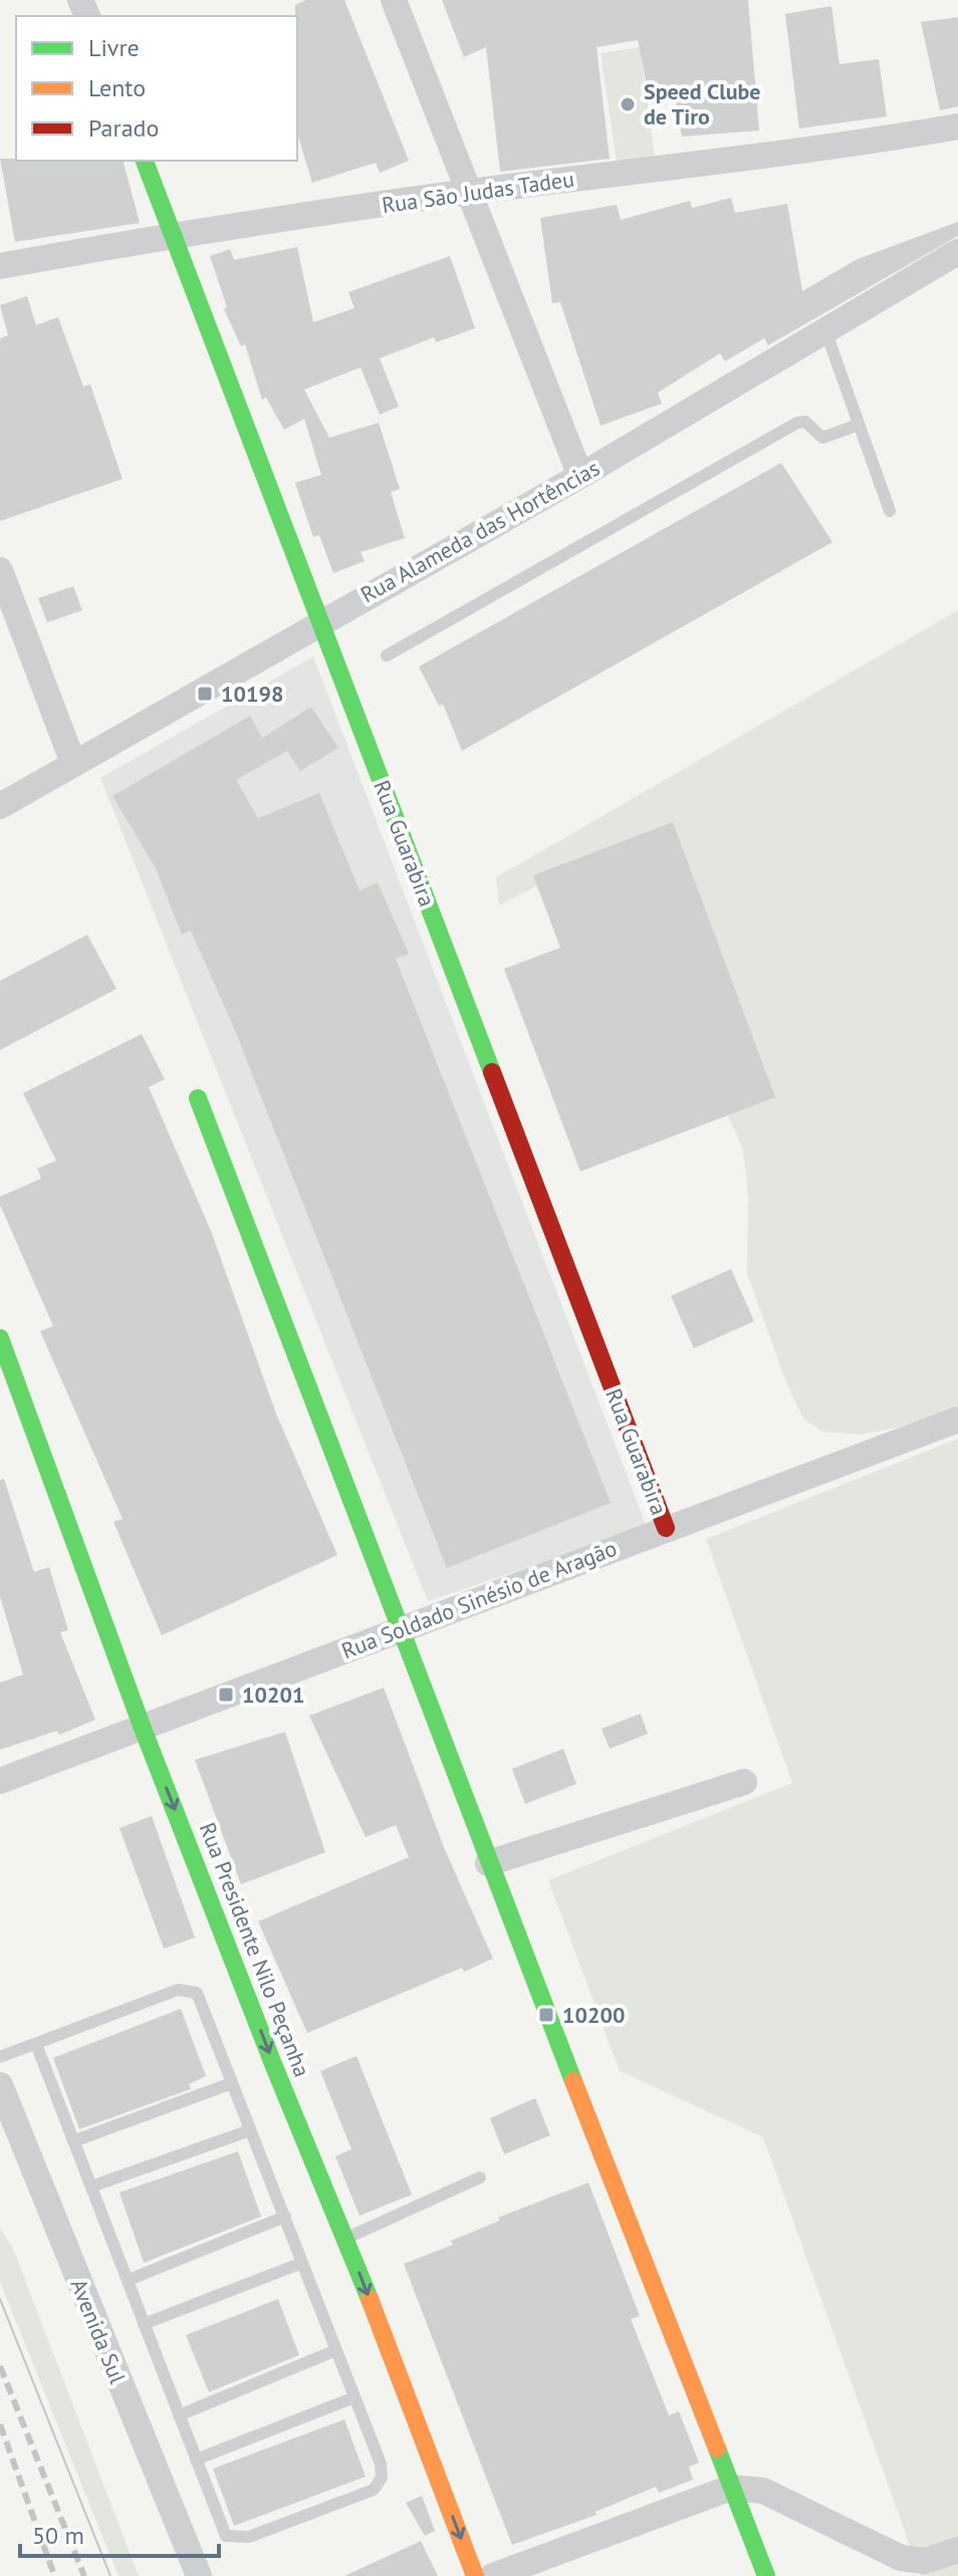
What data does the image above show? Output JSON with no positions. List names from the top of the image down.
{
  "streets": {
    "street": [
      "Rua São Judas Tadeu",
      "Rua Alameda das Hortências",
      "Rua Guarabira",
      "Rua Soldado Sinésio de Aragão",
      "Rua Presidente Nilo Peçanha",
      "Avenida Sul"
    ]
  },
  "crossings": [
    ["Rua São Judas Tadeu", "Rua Guarabira"],
    ["Rua Alameda das Hortências", "Rua Guarabira"],
    ["Rua Guarabira", "Rua Soldado Sinésio de Aragão"],
    ["Rua Soldado Sinésio de Aragão", "Rua Presidente Nilo Peçanha"]
  ],
  "one_way": ["Rua Presidente Nilo Peçanha"],
  "places": {
    "other": ["Speed Clube de Tiro"],
    "transit": ["10198", "10201", "10200"]
  },
  "legend": ["Livre", "Lento", "Parado"],
  "scale_bar": "50 m"
}
